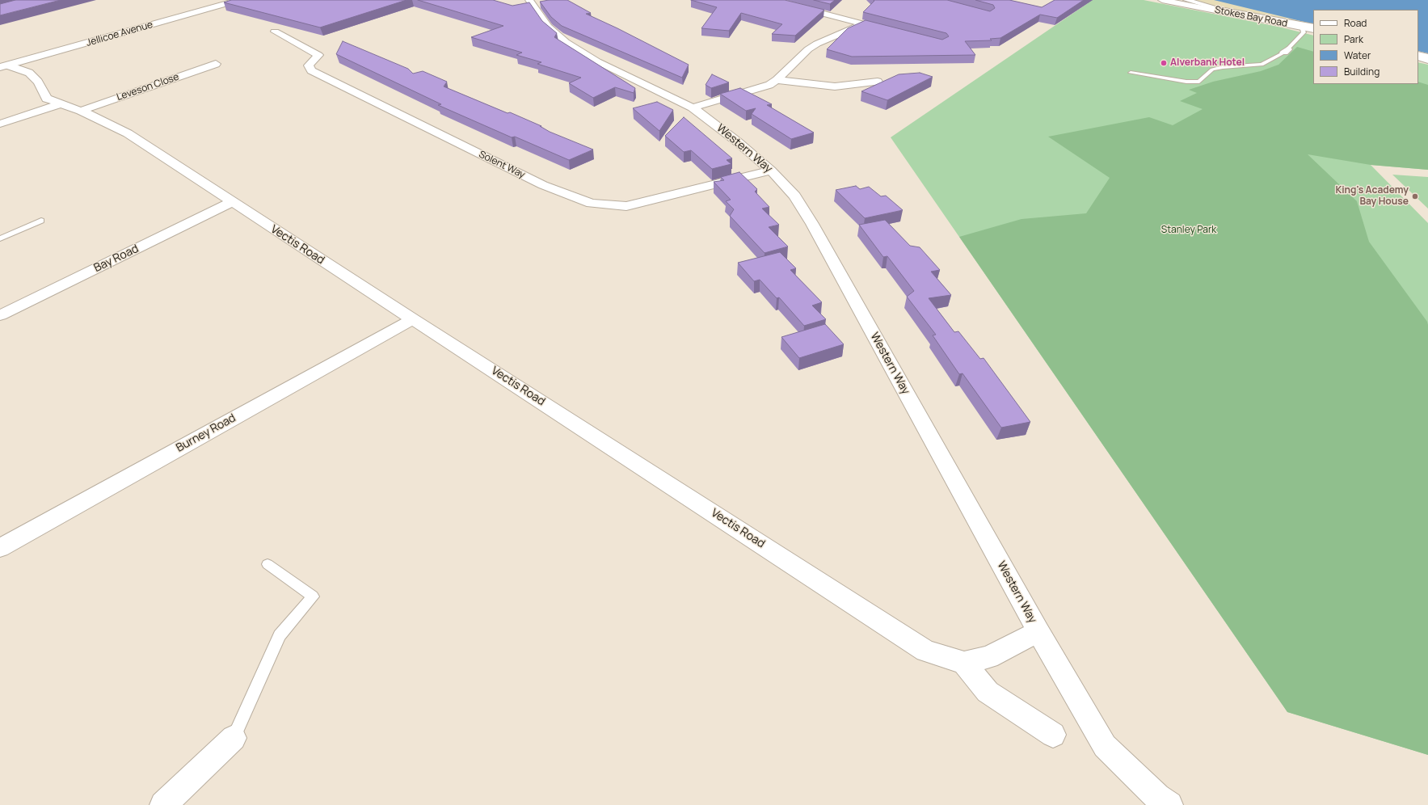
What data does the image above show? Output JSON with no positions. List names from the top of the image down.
{
  "streets": {
    "street": [
      "Stokes Bay Road",
      "Jellicoe Avenue",
      "Leveson Close",
      "Western Way",
      "Solent Way",
      "Vectis Road",
      "Bay Road",
      "Burney Road"
    ]
  },
  "crossings": [
    ["Jellicoe Avenue", "Vectis Road"],
    ["Leveson Close", "Vectis Road"],
    ["Western Way", "Solent Way"],
    ["Vectis Road", "Bay Road"],
    ["Vectis Road", "Burney Road"]
  ],
  "parks": ["Stanley Park"],
  "places": ["Alverbank Hotel", "King's Academy Bay House"],
  "legend": [
    "Road",
    "Park",
    "Water",
    "Building"
  ]
}
